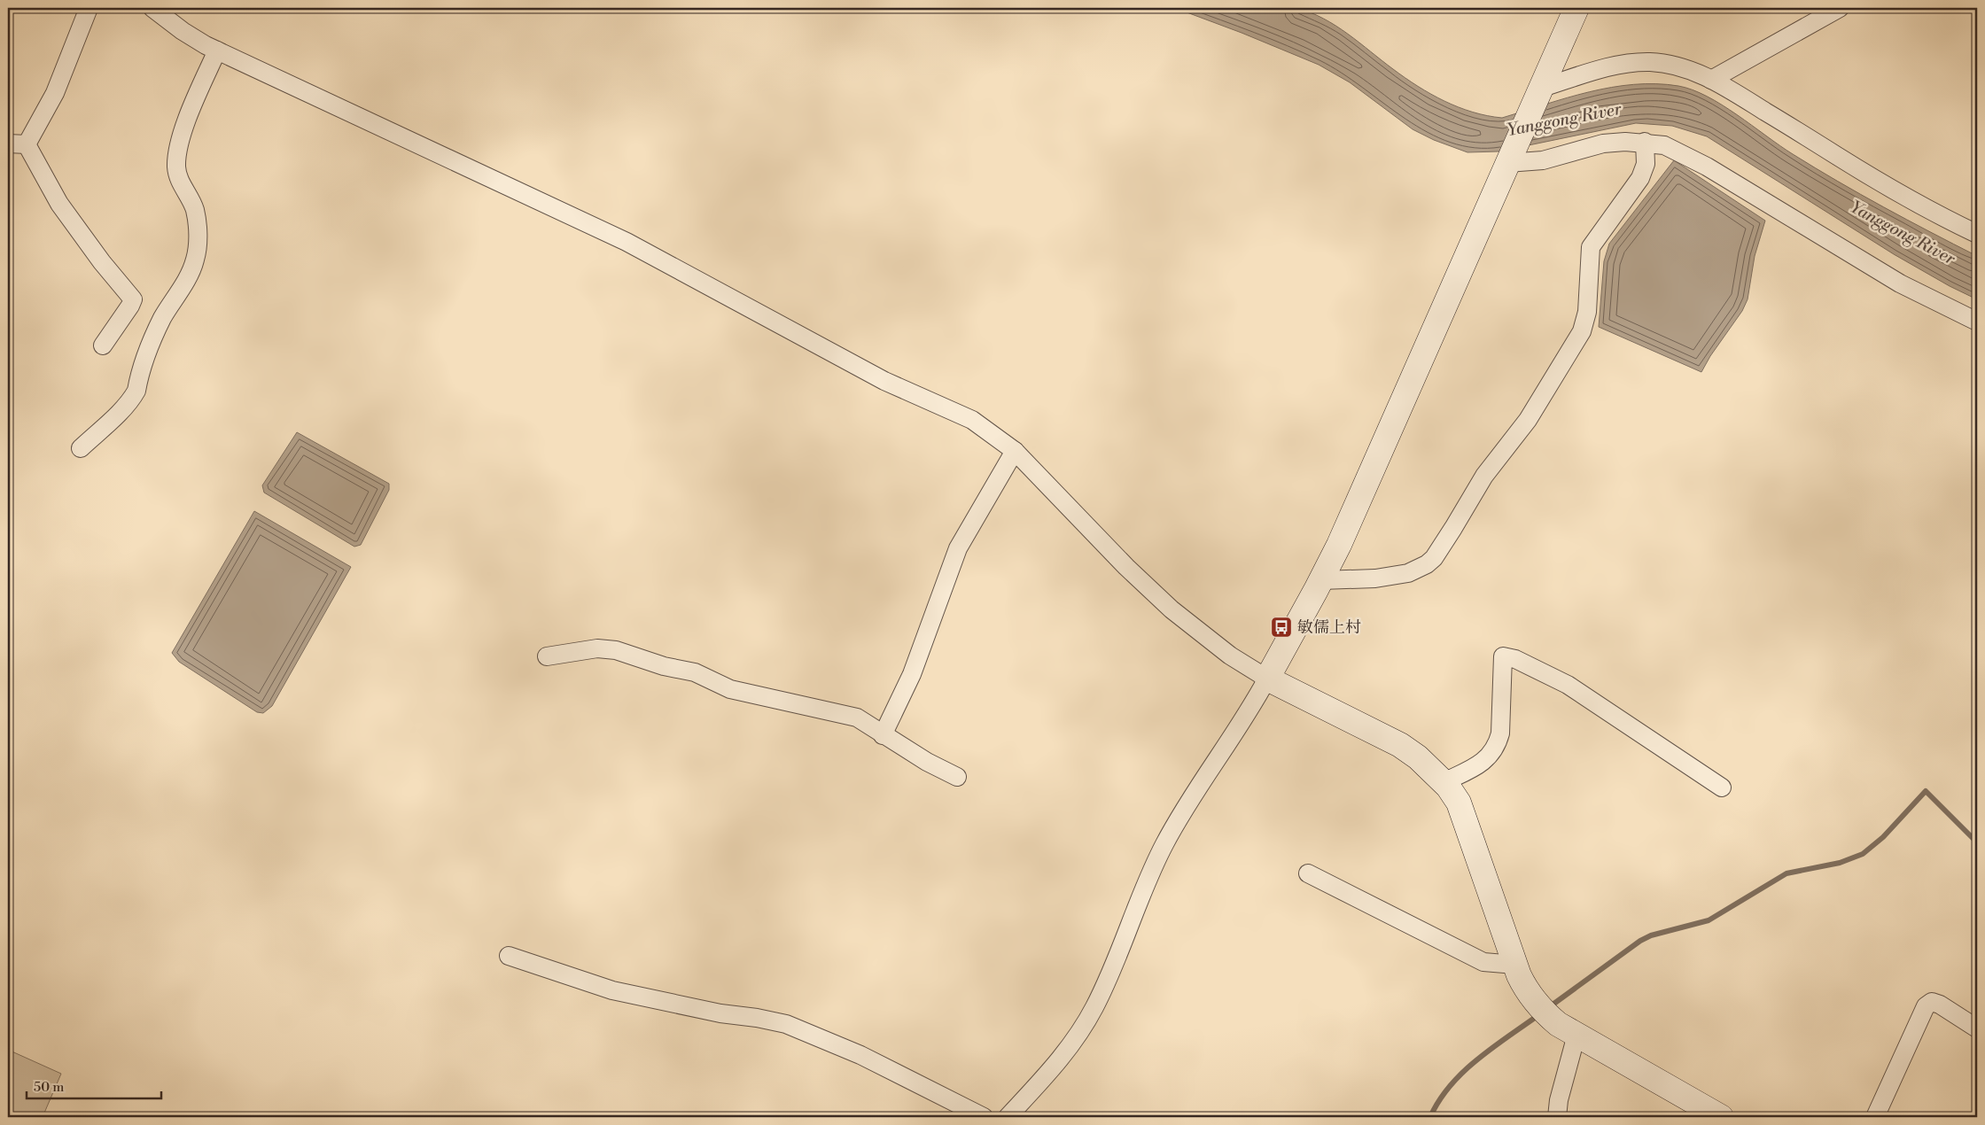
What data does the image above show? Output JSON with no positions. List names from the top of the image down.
{
  "water": ["Yanggong River"],
  "places": {
    "bus stop": ["敏儒上村"]
  },
  "scale_bar": "50 m"
}
